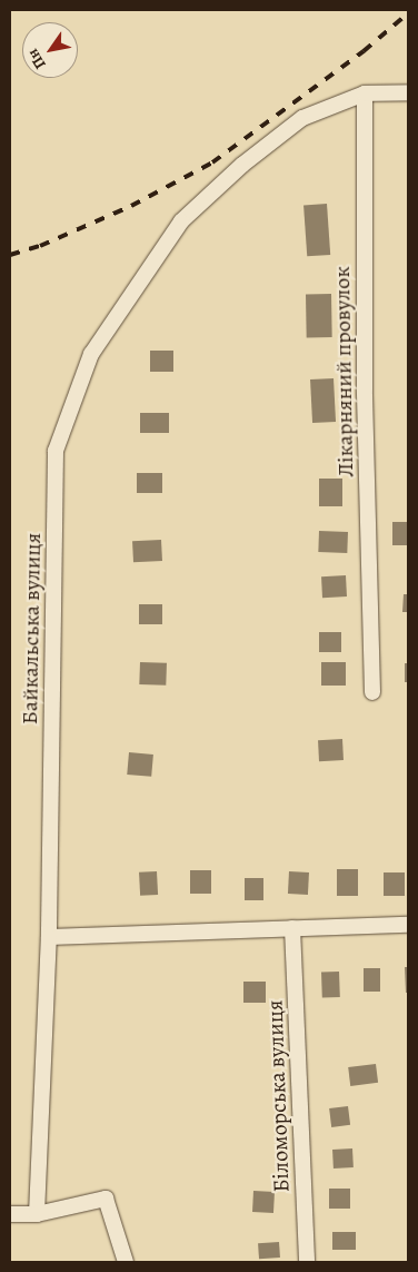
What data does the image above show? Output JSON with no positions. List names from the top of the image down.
{
  "streets": {
    "street": ["Лікарняний провулок", "Байкальська вулиця", "Біломорська вулиця"]
  },
  "crossings": [
    ["Лікарняний провулок", "Байкальська вулиця"]
  ],
  "north": "bottom left"
}
